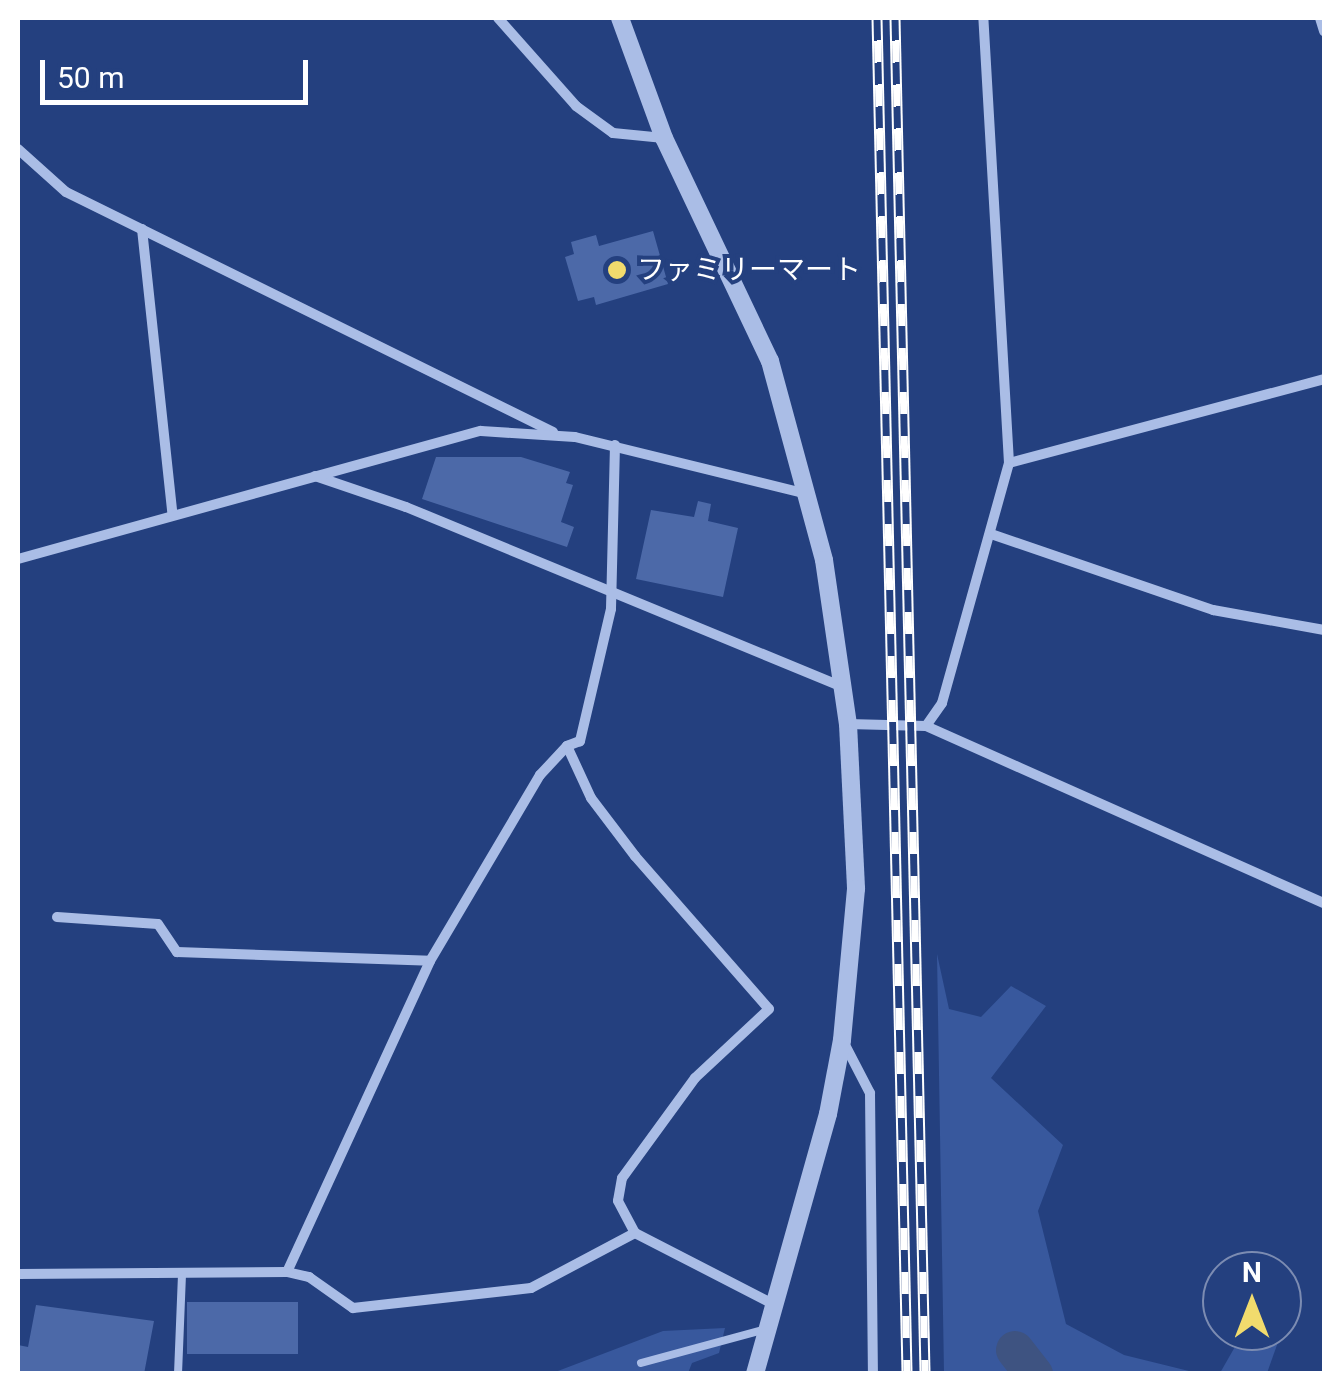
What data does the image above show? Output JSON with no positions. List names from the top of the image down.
{
  "places": ["ファミリーマート"],
  "scale_bar": "50 m",
  "north": "top"
}
